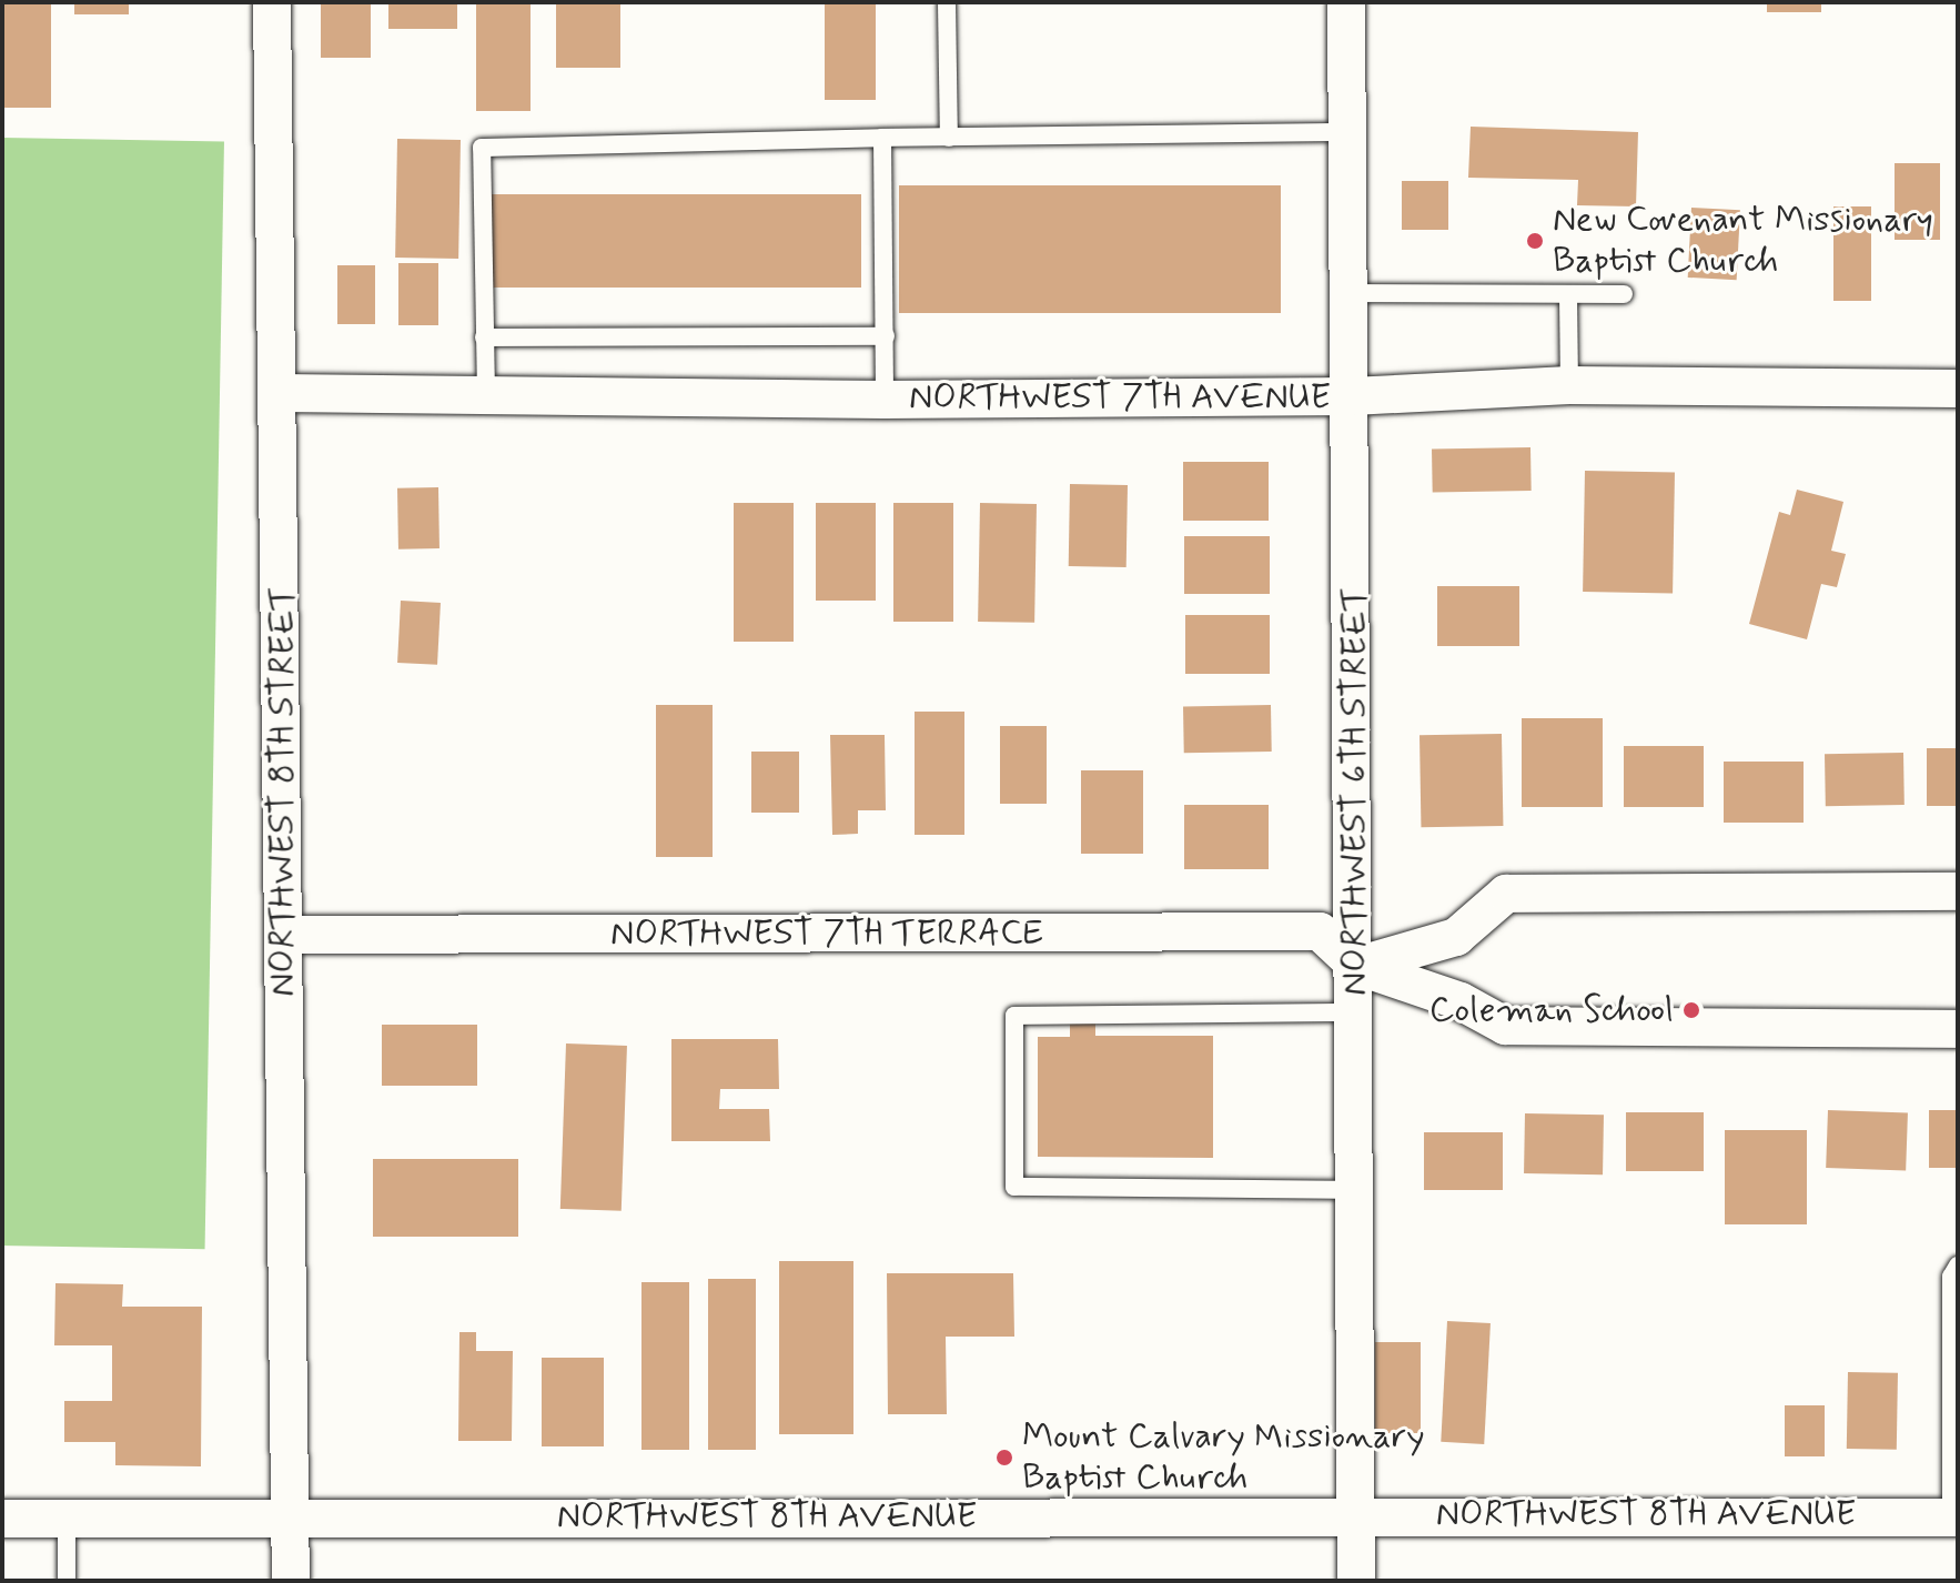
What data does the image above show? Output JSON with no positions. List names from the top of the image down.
{
  "streets": {
    "street": [
      "NORTHWEST 7TH AVENUE",
      "NORTHWEST 8TH STREET",
      "NORTHWEST 6TH STREET",
      "NORTHWEST 7TH TERRACE",
      "NORTHWEST 8TH AVENUE"
    ]
  },
  "crossings": [
    ["NORTHWEST 7TH AVENUE", "NORTHWEST 8TH STREET"],
    ["NORTHWEST 7TH AVENUE", "NORTHWEST 6TH STREET"],
    ["NORTHWEST 8TH STREET", "NORTHWEST 7TH TERRACE"],
    ["NORTHWEST 8TH STREET", "NORTHWEST 8TH AVENUE"],
    ["NORTHWEST 6TH STREET", "NORTHWEST 7TH TERRACE"],
    ["NORTHWEST 6TH STREET", "NORTHWEST 8TH AVENUE"]
  ],
  "places": ["New Covenant Missionary Baptist Church", "Coleman School", "Mount Calvary Missionary Baptist Church"]
}
